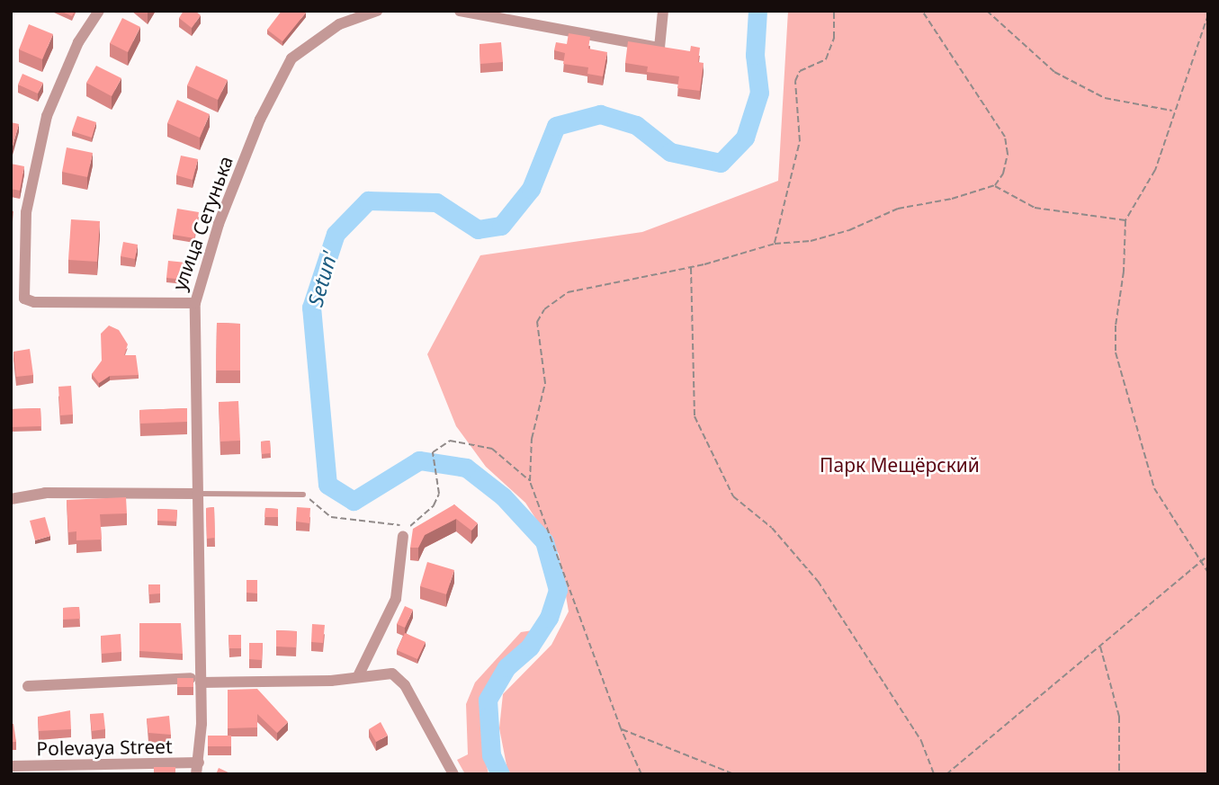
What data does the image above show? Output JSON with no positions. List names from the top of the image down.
{
  "streets": {
    "street": ["улица Сетунька", "Polevaya Street"]
  },
  "water": ["Setun'"],
  "parks": ["Парк Мещёрский"]
}
